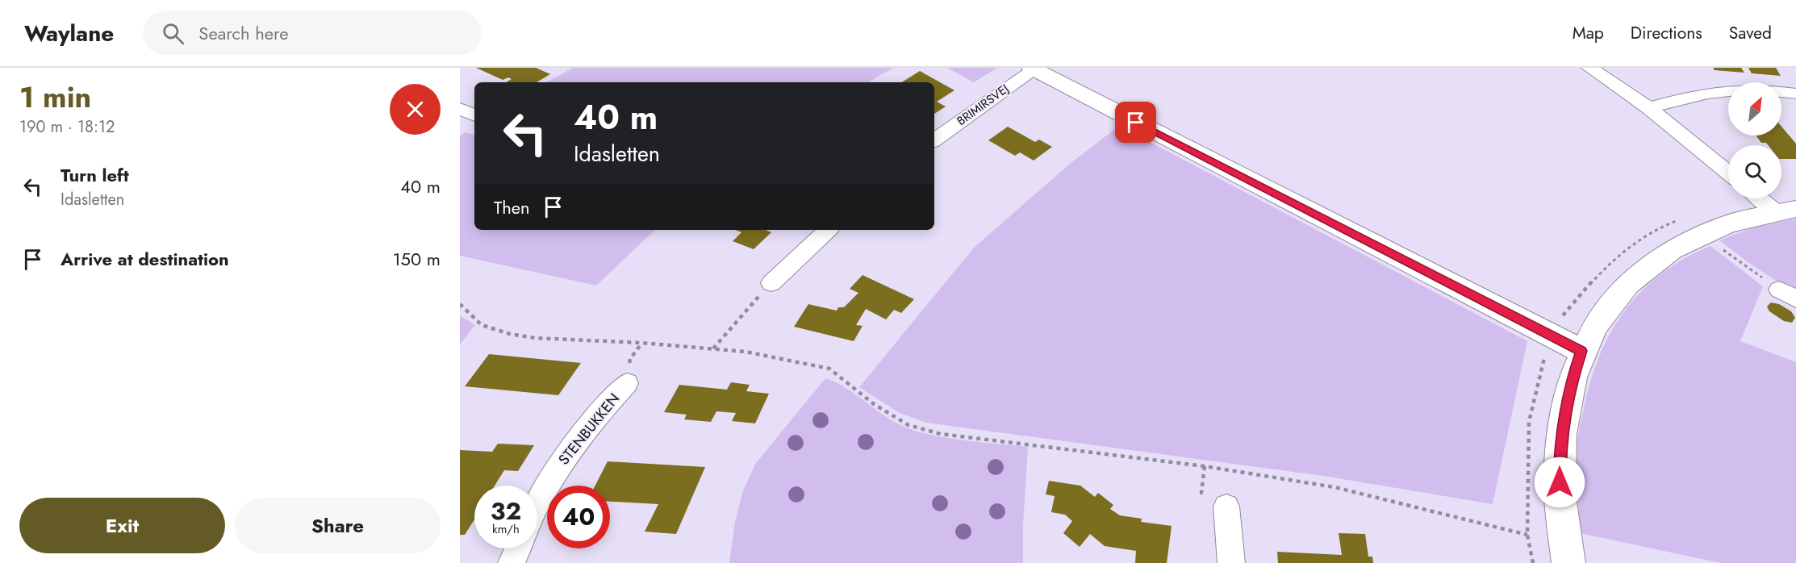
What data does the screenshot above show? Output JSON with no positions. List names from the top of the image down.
{
  "streets": {
    "street": ["BRIMIRSVEJ", "STENBUKKEN"]
  },
  "north": "top right",
  "page": {
    "header": "Waylane",
    "search": "Search here",
    "nav": ["Map", "Directions", "Saved"],
    "heading": ["1 min", "190 m · 18:12"],
    "turn": ["40 m", "Idasletten"],
    "list": [
      {
        "name": "Turn left",
        "note": "Idasletten",
        "value": "40 m"
      },
      {
        "name": "Arrive at destination",
        "value": "150 m"
      }
    ],
    "then": "Then",
    "speed": "32 km/h",
    "limit": "40",
    "buttons": ["Exit", "Share"]
  }
}
